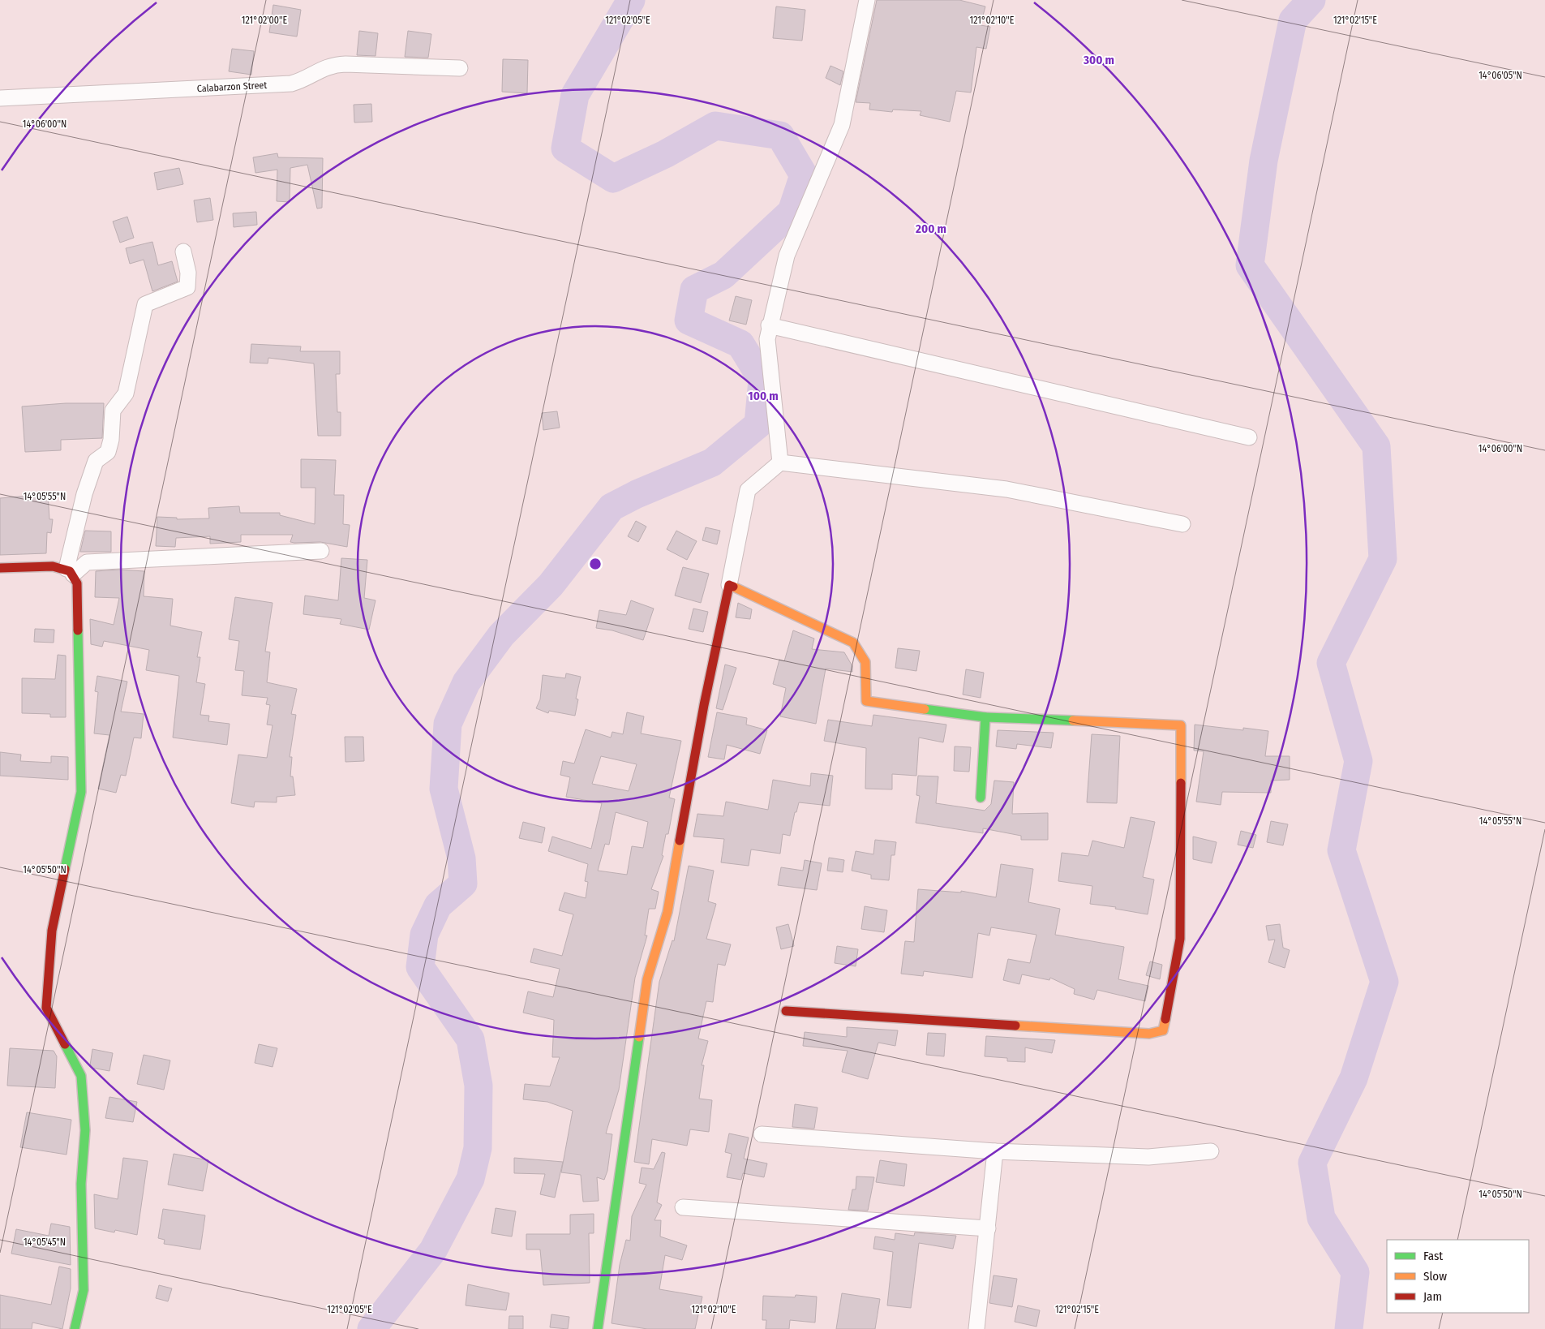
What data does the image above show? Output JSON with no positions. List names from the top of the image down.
{
  "streets": {
    "street": ["Calabarzon Street"]
  },
  "legend": ["Fast", "Slow", "Jam"],
  "coordinates": [
    "121°02'00\"E",
    "121°02'05\"E",
    "121°02'10\"E",
    "121°02'15\"E",
    "14°06'05\"N",
    "14°06'00\"N",
    "14°05'55\"N",
    "14°05'50\"N",
    "14°05'45\"N"
  ],
  "rings": ["300 m", "200 m", "100 m"]
}
